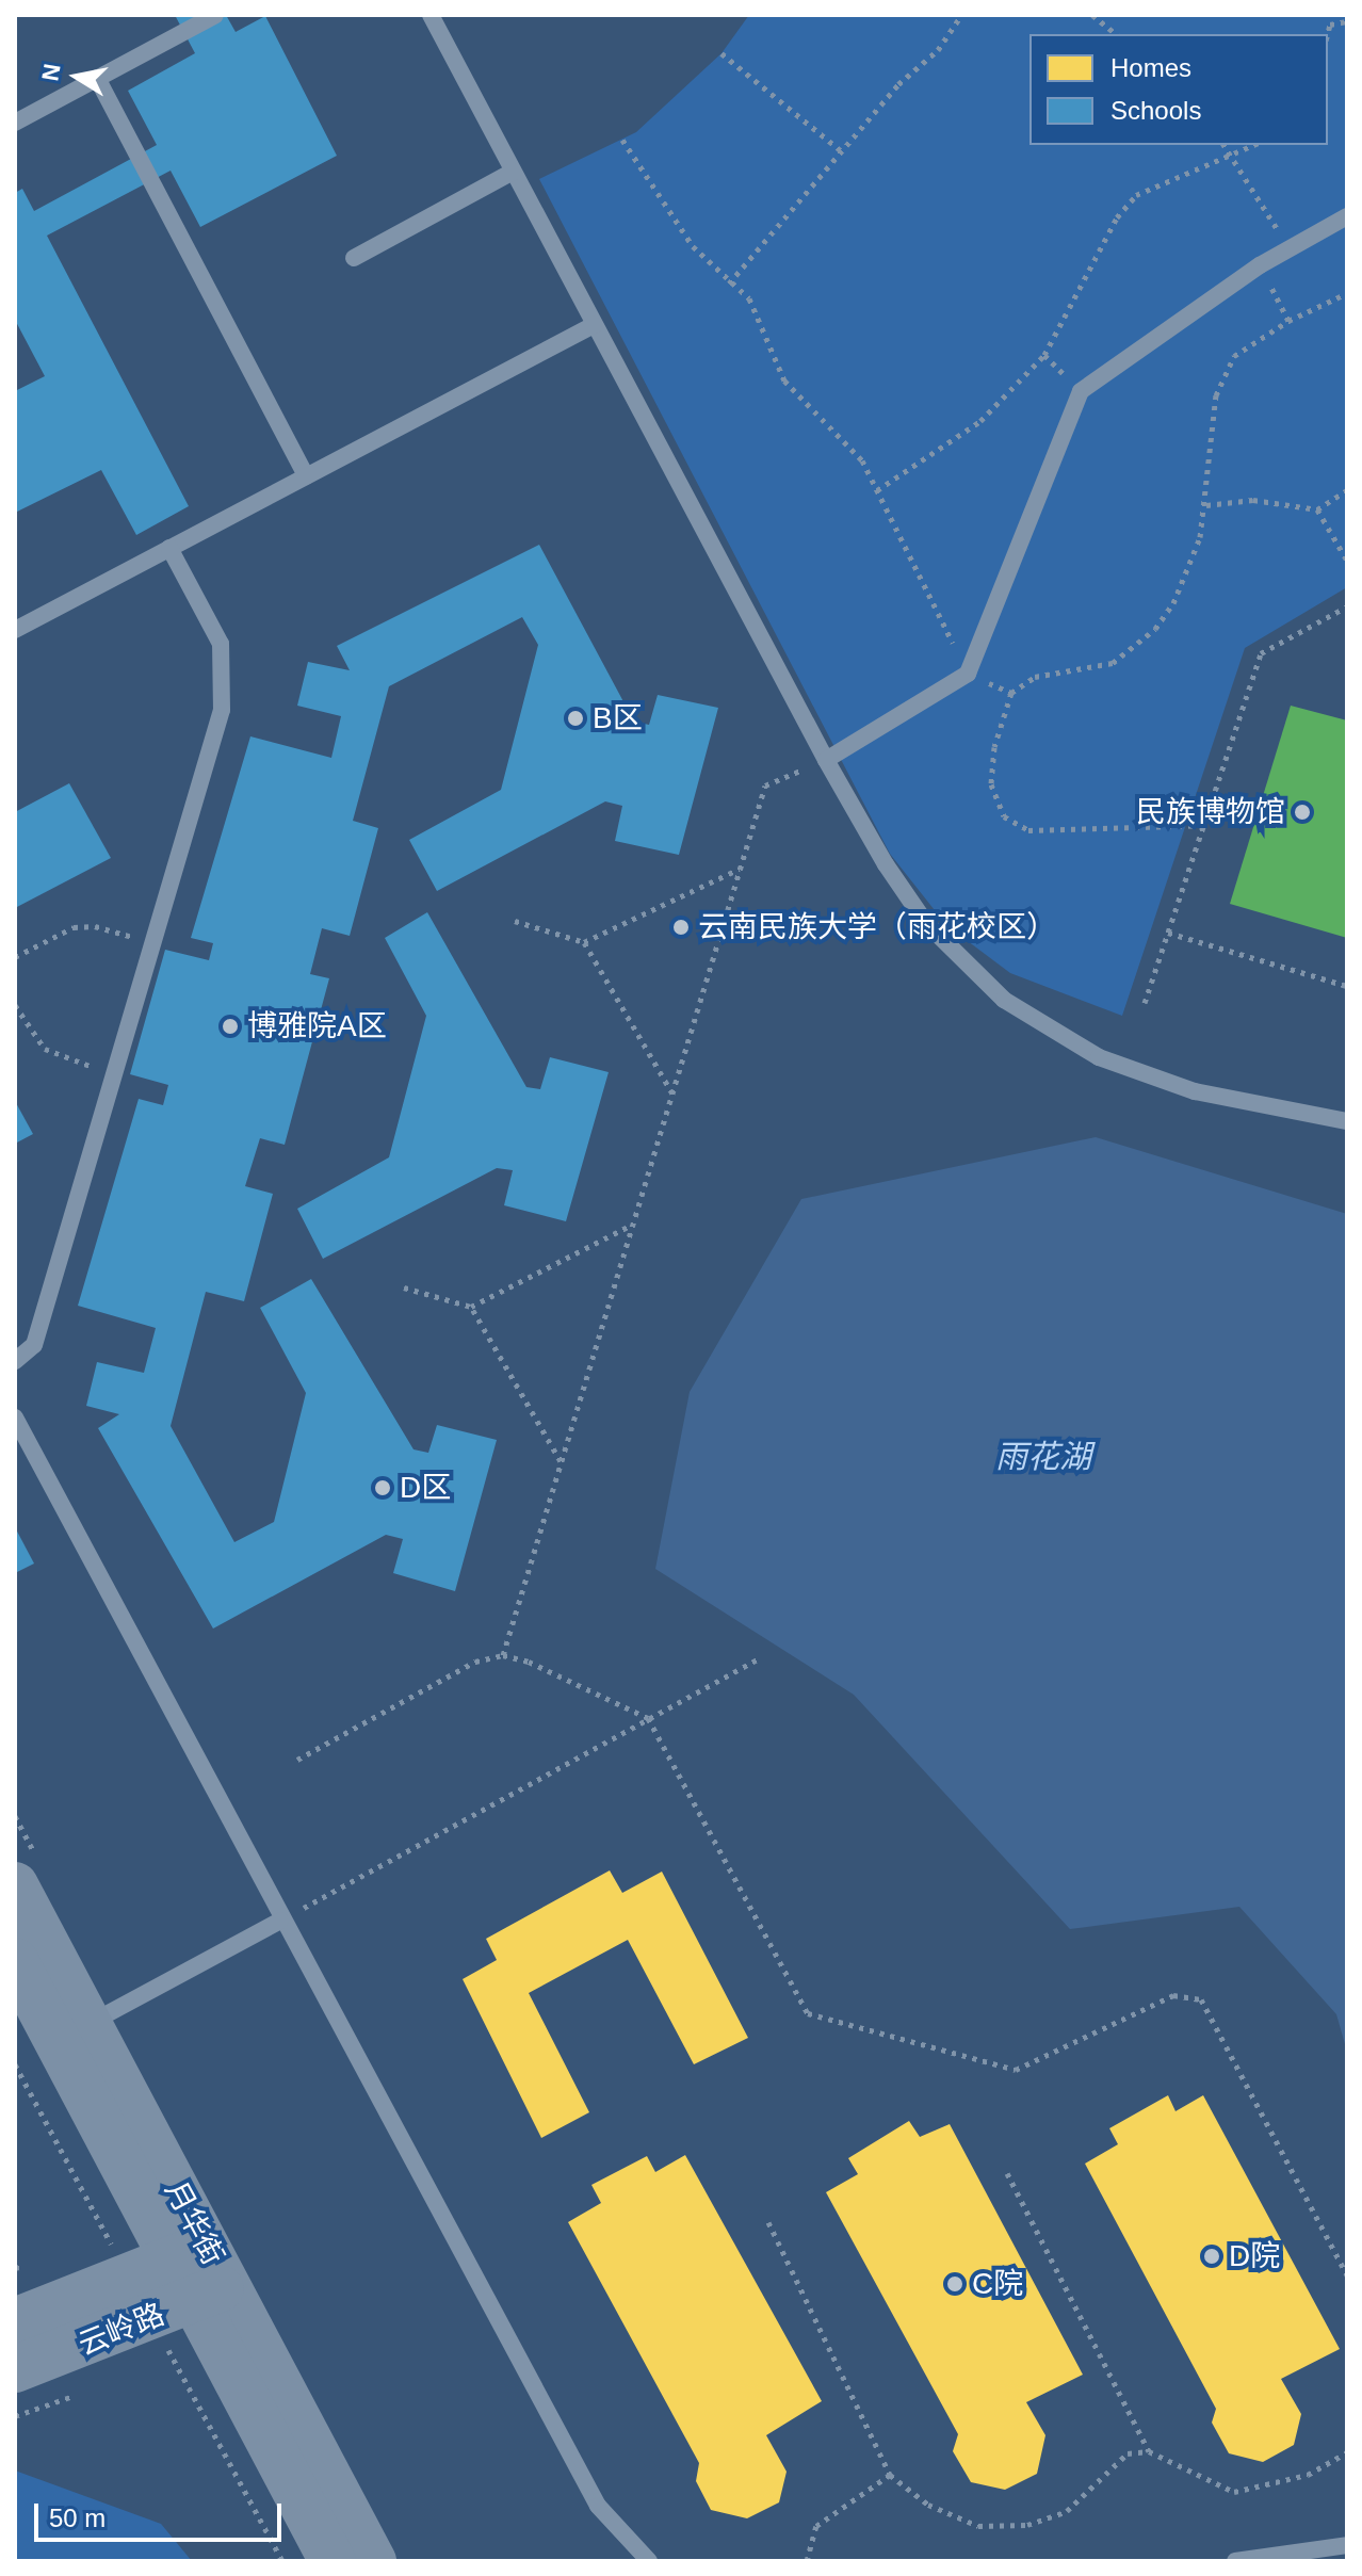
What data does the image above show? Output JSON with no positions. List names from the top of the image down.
{
  "streets": {
    "street": ["月华街", "云岭路"]
  },
  "crossings": [
    ["月华街", "云岭路"]
  ],
  "water": ["雨花湖"],
  "places": [
    "B区",
    "民族博物馆",
    "云南民族大学（雨花校区）",
    "博雅院A区",
    "D区",
    "D院",
    "C院"
  ],
  "legend": ["Homes", "Schools"],
  "scale_bar": "50 m",
  "north": "left"
}
